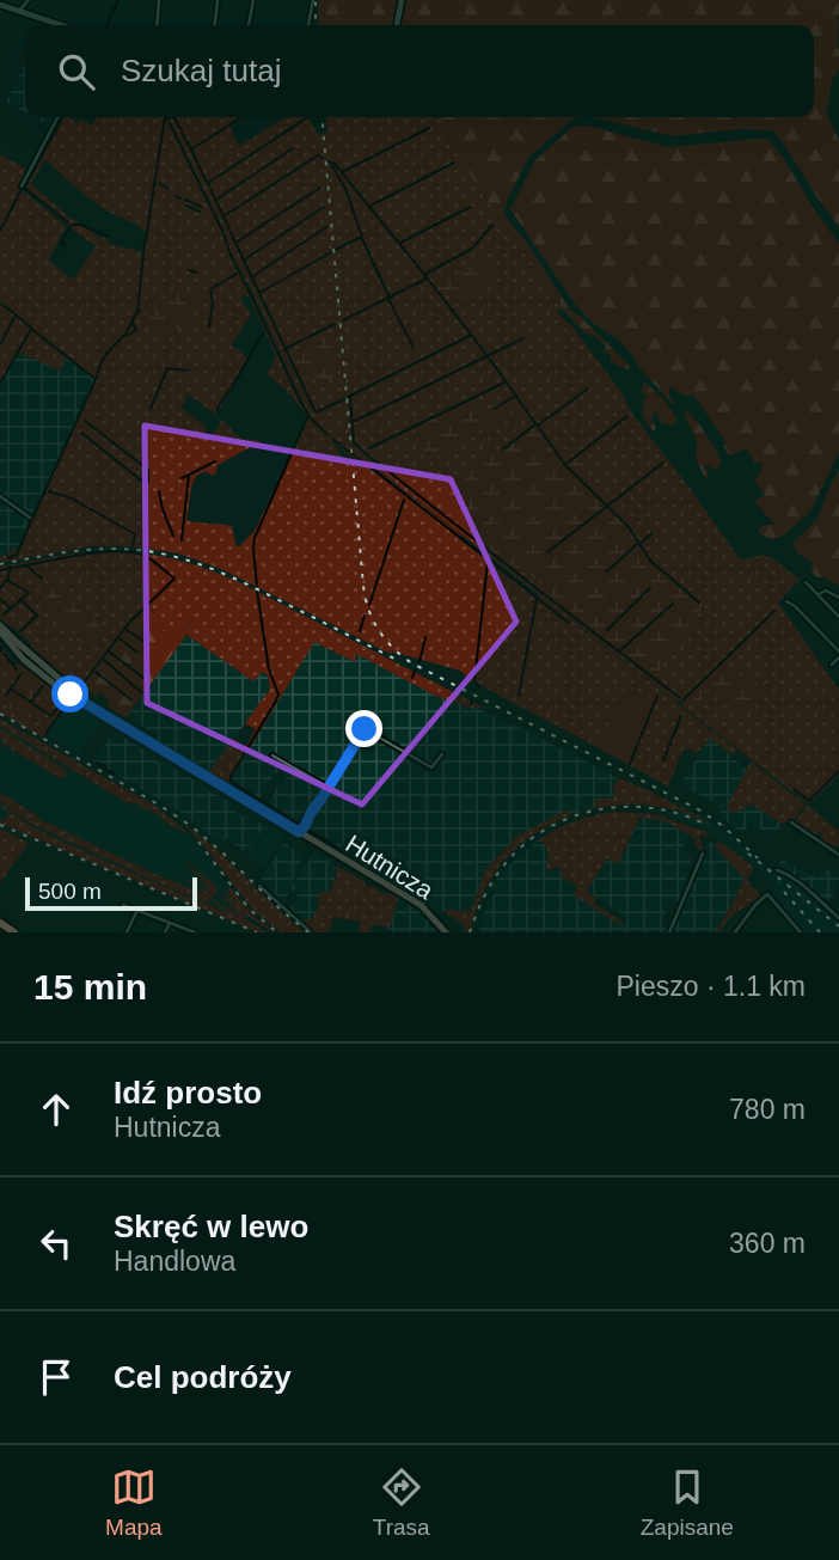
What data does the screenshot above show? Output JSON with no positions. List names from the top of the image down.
{
  "streets": {
    "main road": ["Hutnicza"]
  },
  "scale_bar": "500 m",
  "page": {
    "search": "Szukaj tutaj",
    "scale": "500 m",
    "heading": ["15 min", "Pieszo · 1.1 km"],
    "list": [
      ["Idź prosto", "Hutnicza", "780 m"],
      ["Skręć w lewo", "Handlowa", "360 m"],
      "Cel podróży"
    ],
    "nav": ["Mapa", "Trasa", "Zapisane"]
  }
}
